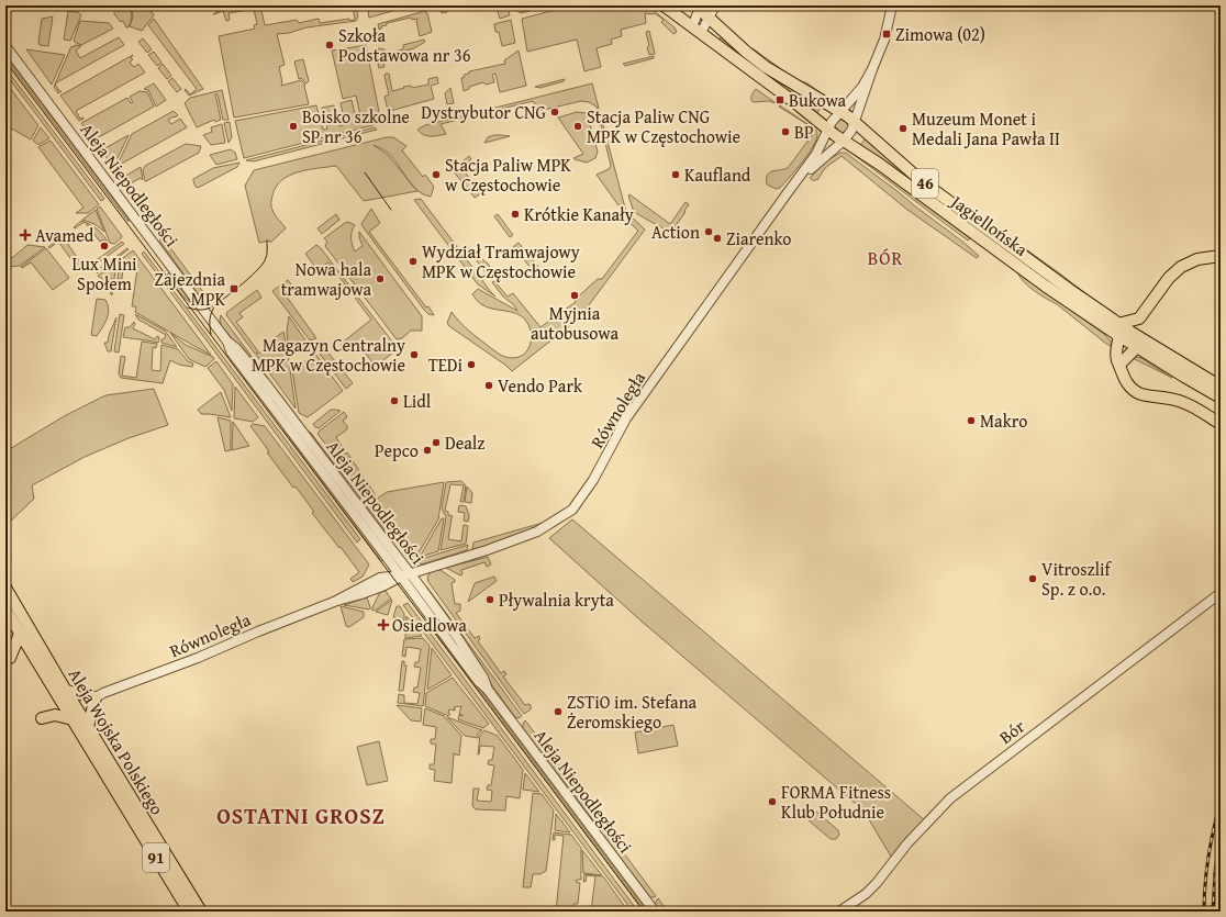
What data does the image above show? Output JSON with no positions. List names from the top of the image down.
{
  "streets": {
    "main road": [
      "46",
      "Jagiellońska",
      "Aleja Wojska Polskiego",
      "91"
    ],
    "street": ["Aleja Niepodległości", "Równoległa", "Bór"]
  },
  "crossings": [
    ["Aleja Niepodległości", "Równoległa"],
    ["Jagiellońska", "Równoległa"]
  ],
  "districts": ["BÓR", "OSTATNI GROSZ"],
  "places": {
    "transit": ["Zimowa (02)", "Bukowa", "Zajezdnia MPK"],
    "other": [
      "Szkoła Podstawowa nr 36",
      "Dystrybutor CNG",
      "Boisko szkolne SP nr 36",
      "Stacja Paliw CNG MPK w Częstochowie",
      "Muzeum Monet i Medali Jana Pawła II",
      "BP",
      "Stacja Paliw MPK w Częstochowie",
      "Kaufland",
      "Krótkie Kanały",
      "Action",
      "Ziarenko",
      "Lux Mini Społem",
      "Wydział Tramwajowy MPK w Częstochowie",
      "Nowa hala tramwajowa",
      "Myjnia autobusowa",
      "Magazyn Centralny MPK w Częstochowie",
      "TEDi",
      "Vendo Park",
      "Lidl",
      "Makro",
      "Dealz",
      "Pepco",
      "Vitroszlif Sp. z o.o.",
      "Pływalnia kryta",
      "ZSTiO im. Stefana Żeromskiego",
      "FORMA Fitness Klub Południe"
    ],
    "health": ["Avamed", "Osiedlowa"]
  }
}
